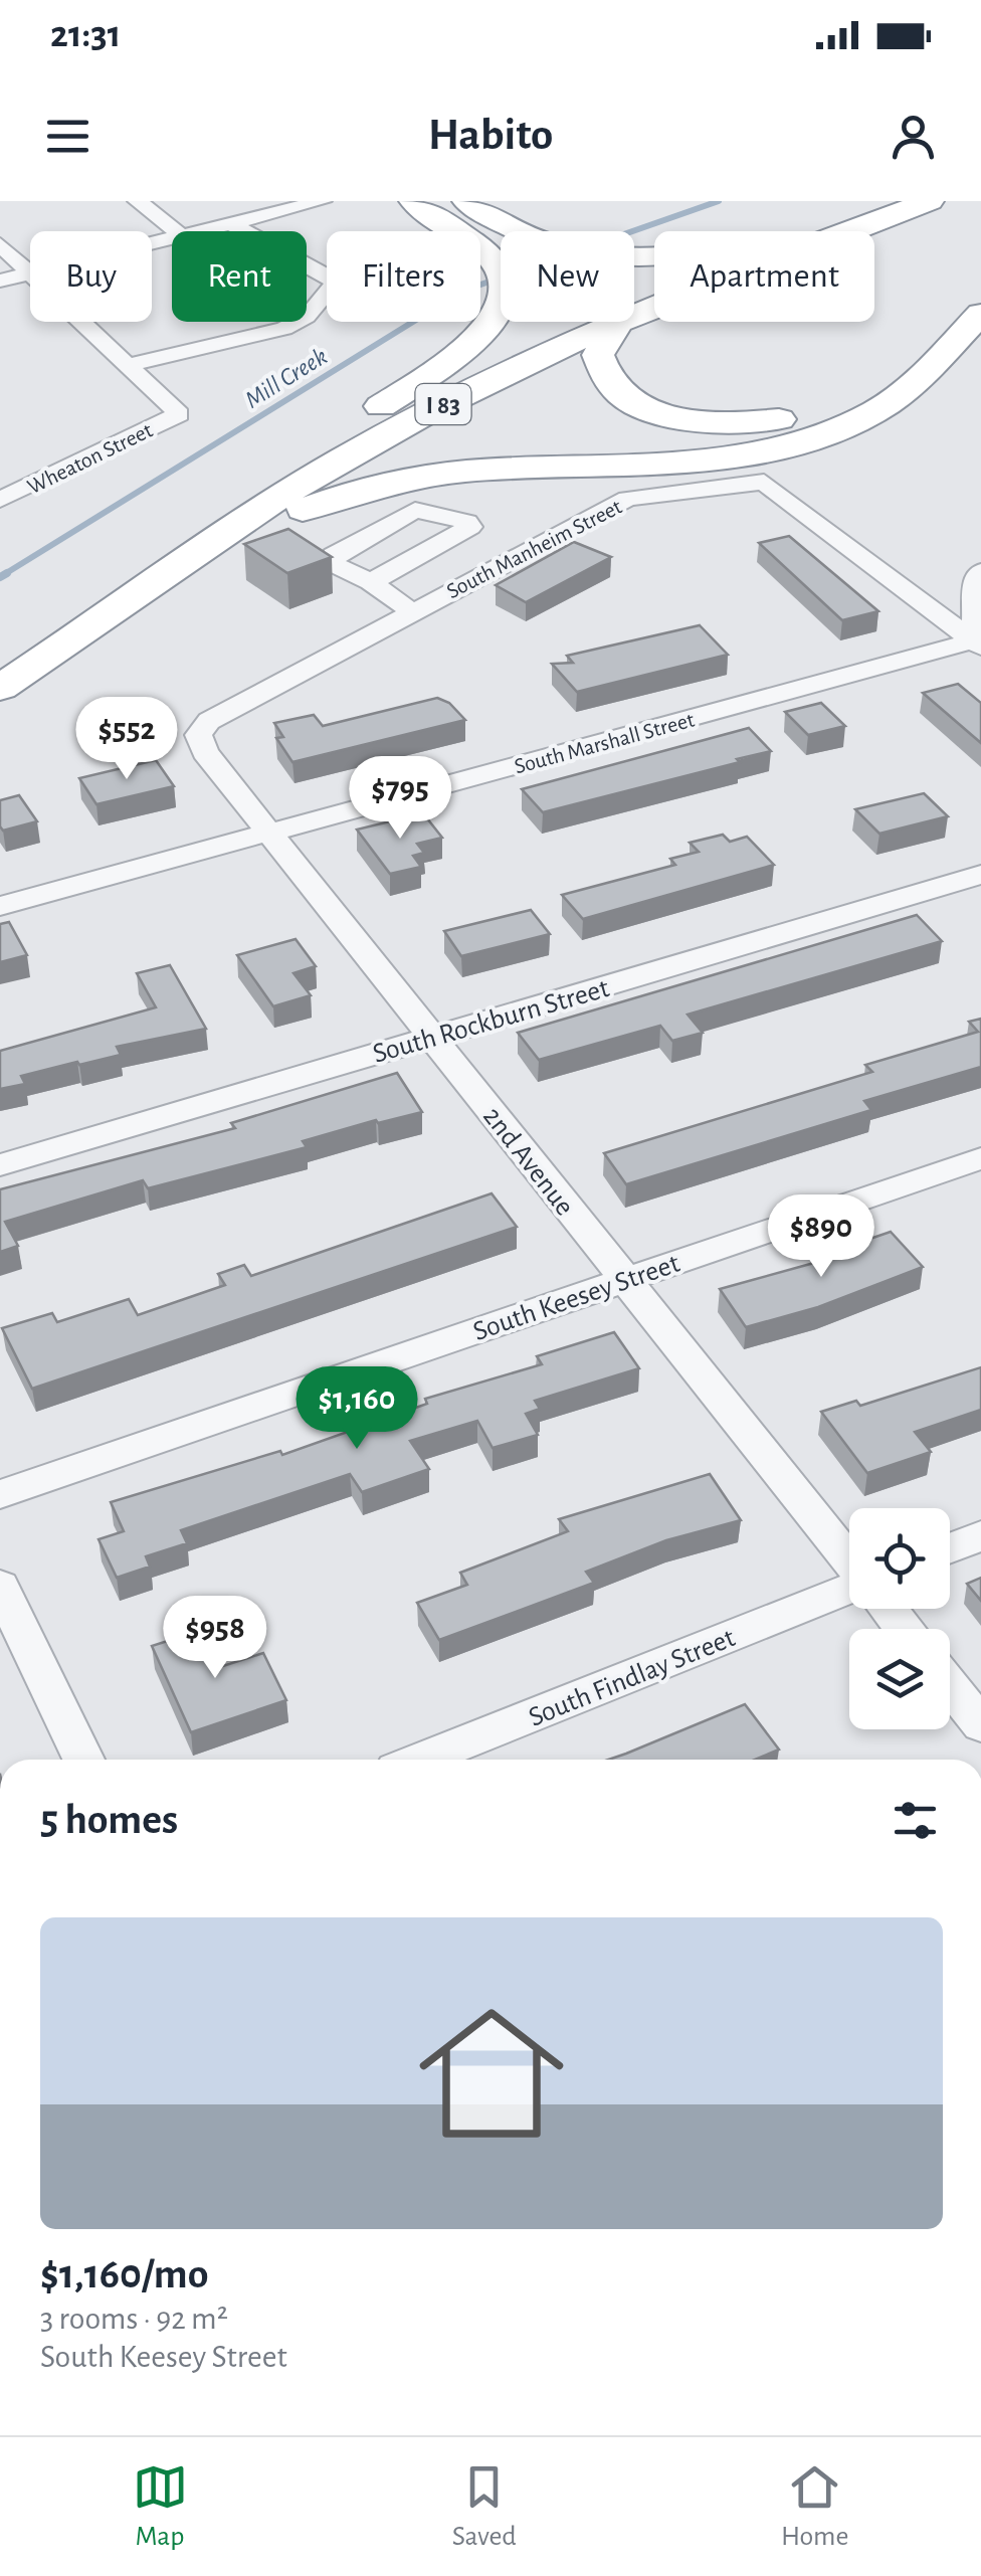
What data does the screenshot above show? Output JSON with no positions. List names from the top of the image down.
{
  "streets": {
    "highway": ["I 83"],
    "street": [
      "Wheaton Street",
      "South Manheim Street",
      "South Marshall Street",
      "South Rockburn Street",
      "2nd Avenue",
      "South Keesey Street",
      "South Findlay Street"
    ]
  },
  "crossings": [
    ["South Manheim Street", "South Marshall Street"],
    ["South Manheim Street", "2nd Avenue"],
    ["South Marshall Street", "2nd Avenue"],
    ["South Rockburn Street", "2nd Avenue"],
    ["2nd Avenue", "South Keesey Street"]
  ],
  "water": ["Mill Creek"],
  "page": {
    "status": "21:31",
    "header": "Habito",
    "chip": [
      "Buy",
      "Rent",
      "Filters",
      "New",
      "Apartment"
    ],
    "price": [
      "$552",
      "$795",
      "$890",
      "$1,160",
      "$958"
    ],
    "heading": "5 homes",
    "list": [
      {
        "name": "$1,160/mo",
        "note": "3 rooms · 92 m² · South Keesey Street"
      }
    ],
    "tabs": ["Map", "Saved", "Home"]
  }
}
